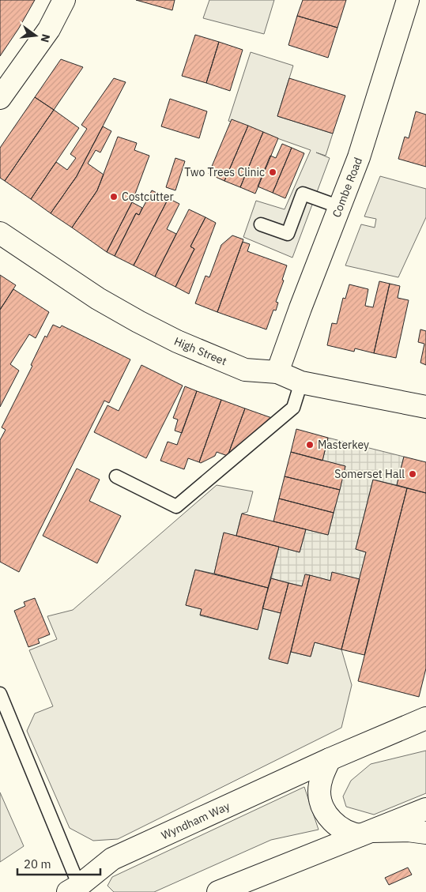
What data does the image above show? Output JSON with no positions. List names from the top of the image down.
{
  "streets": {
    "main road": ["Combe Road", "High Street", "Wyndham Way"]
  },
  "crossings": [
    ["Combe Road", "High Street"]
  ],
  "places": [
    "Two Trees Clinic",
    "Costcutter",
    "Masterkey",
    "Somerset Hall"
  ],
  "scale_bar": "20 m",
  "north": "right"
}
